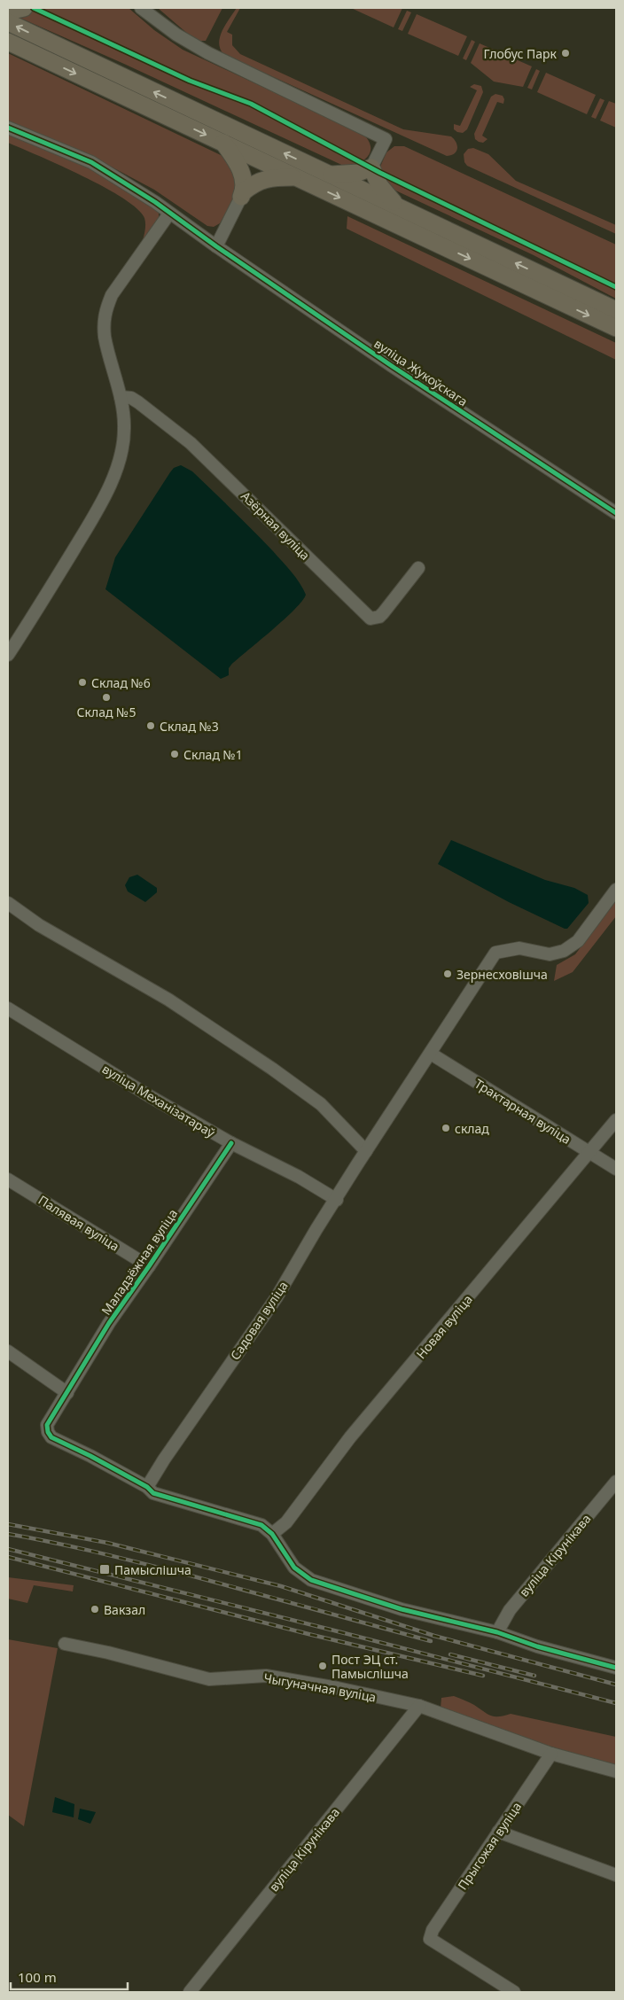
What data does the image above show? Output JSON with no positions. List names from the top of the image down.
{
  "streets": {
    "street": [
      "вуліца Жукоўскага",
      "Азёрная вуліца",
      "вуліца Механізатараў",
      "Трактарная вуліца",
      "Палявая вуліца",
      "Маладзёжная вуліца",
      "Садовая вуліца",
      "Новая вуліца",
      "вуліца Кірунікава",
      "Чыгуначная вуліца",
      "Прыгожая вуліца"
    ]
  },
  "crossings": [
    ["вуліца Механізатараў", "Маладзёжная вуліца"],
    ["вуліца Механізатараў", "Садовая вуліца"],
    ["Трактарная вуліца", "Садовая вуліца"],
    ["Трактарная вуліца", "Новая вуліца"],
    ["Палявая вуліца", "Маладзёжная вуліца"],
    ["Маладзёжная вуліца", "Садовая вуліца"],
    ["вуліца Кірунікава", "Чыгуначная вуліца"],
    ["Чыгуначная вуліца", "Прыгожая вуліца"]
  ],
  "places": {
    "other": [
      "Глобус Парк",
      "Склад №6",
      "Склад №5",
      "Склад №3",
      "Склад №1",
      "Зернесховішча",
      "склад",
      "Вакзал",
      "Пост ЭЦ ст. Памыслішча"
    ],
    "transit": ["Памыслішча"]
  },
  "scale_bar": "100 m"
}
